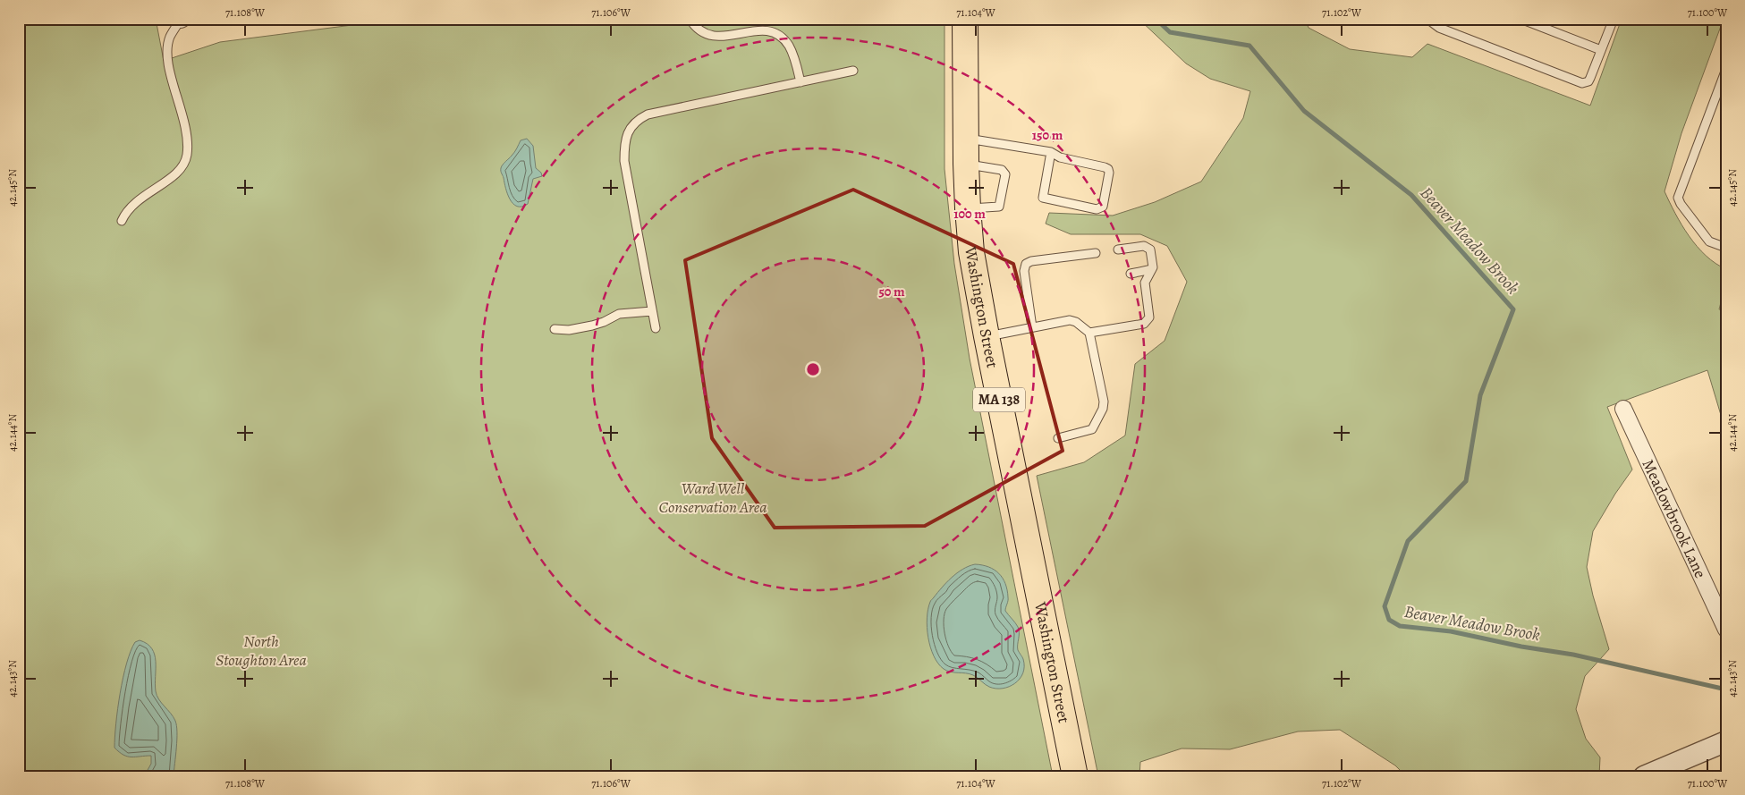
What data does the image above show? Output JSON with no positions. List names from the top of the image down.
{
  "streets": {
    "main road": ["Washington Street", "MA 138"],
    "street": ["Meadowbrook Lane"]
  },
  "water": ["Beaver Meadow Brook"],
  "parks": ["Ward Well Conservation Area", "North Stoughton Area"],
  "coordinates": [
    "71.108°W",
    "71.106°W",
    "71.104°W",
    "71.102°W",
    "71.100°W",
    "42.145°N",
    "42.144°N",
    "42.143°N"
  ],
  "rings": ["150 m", "100 m", "50 m"]
}
